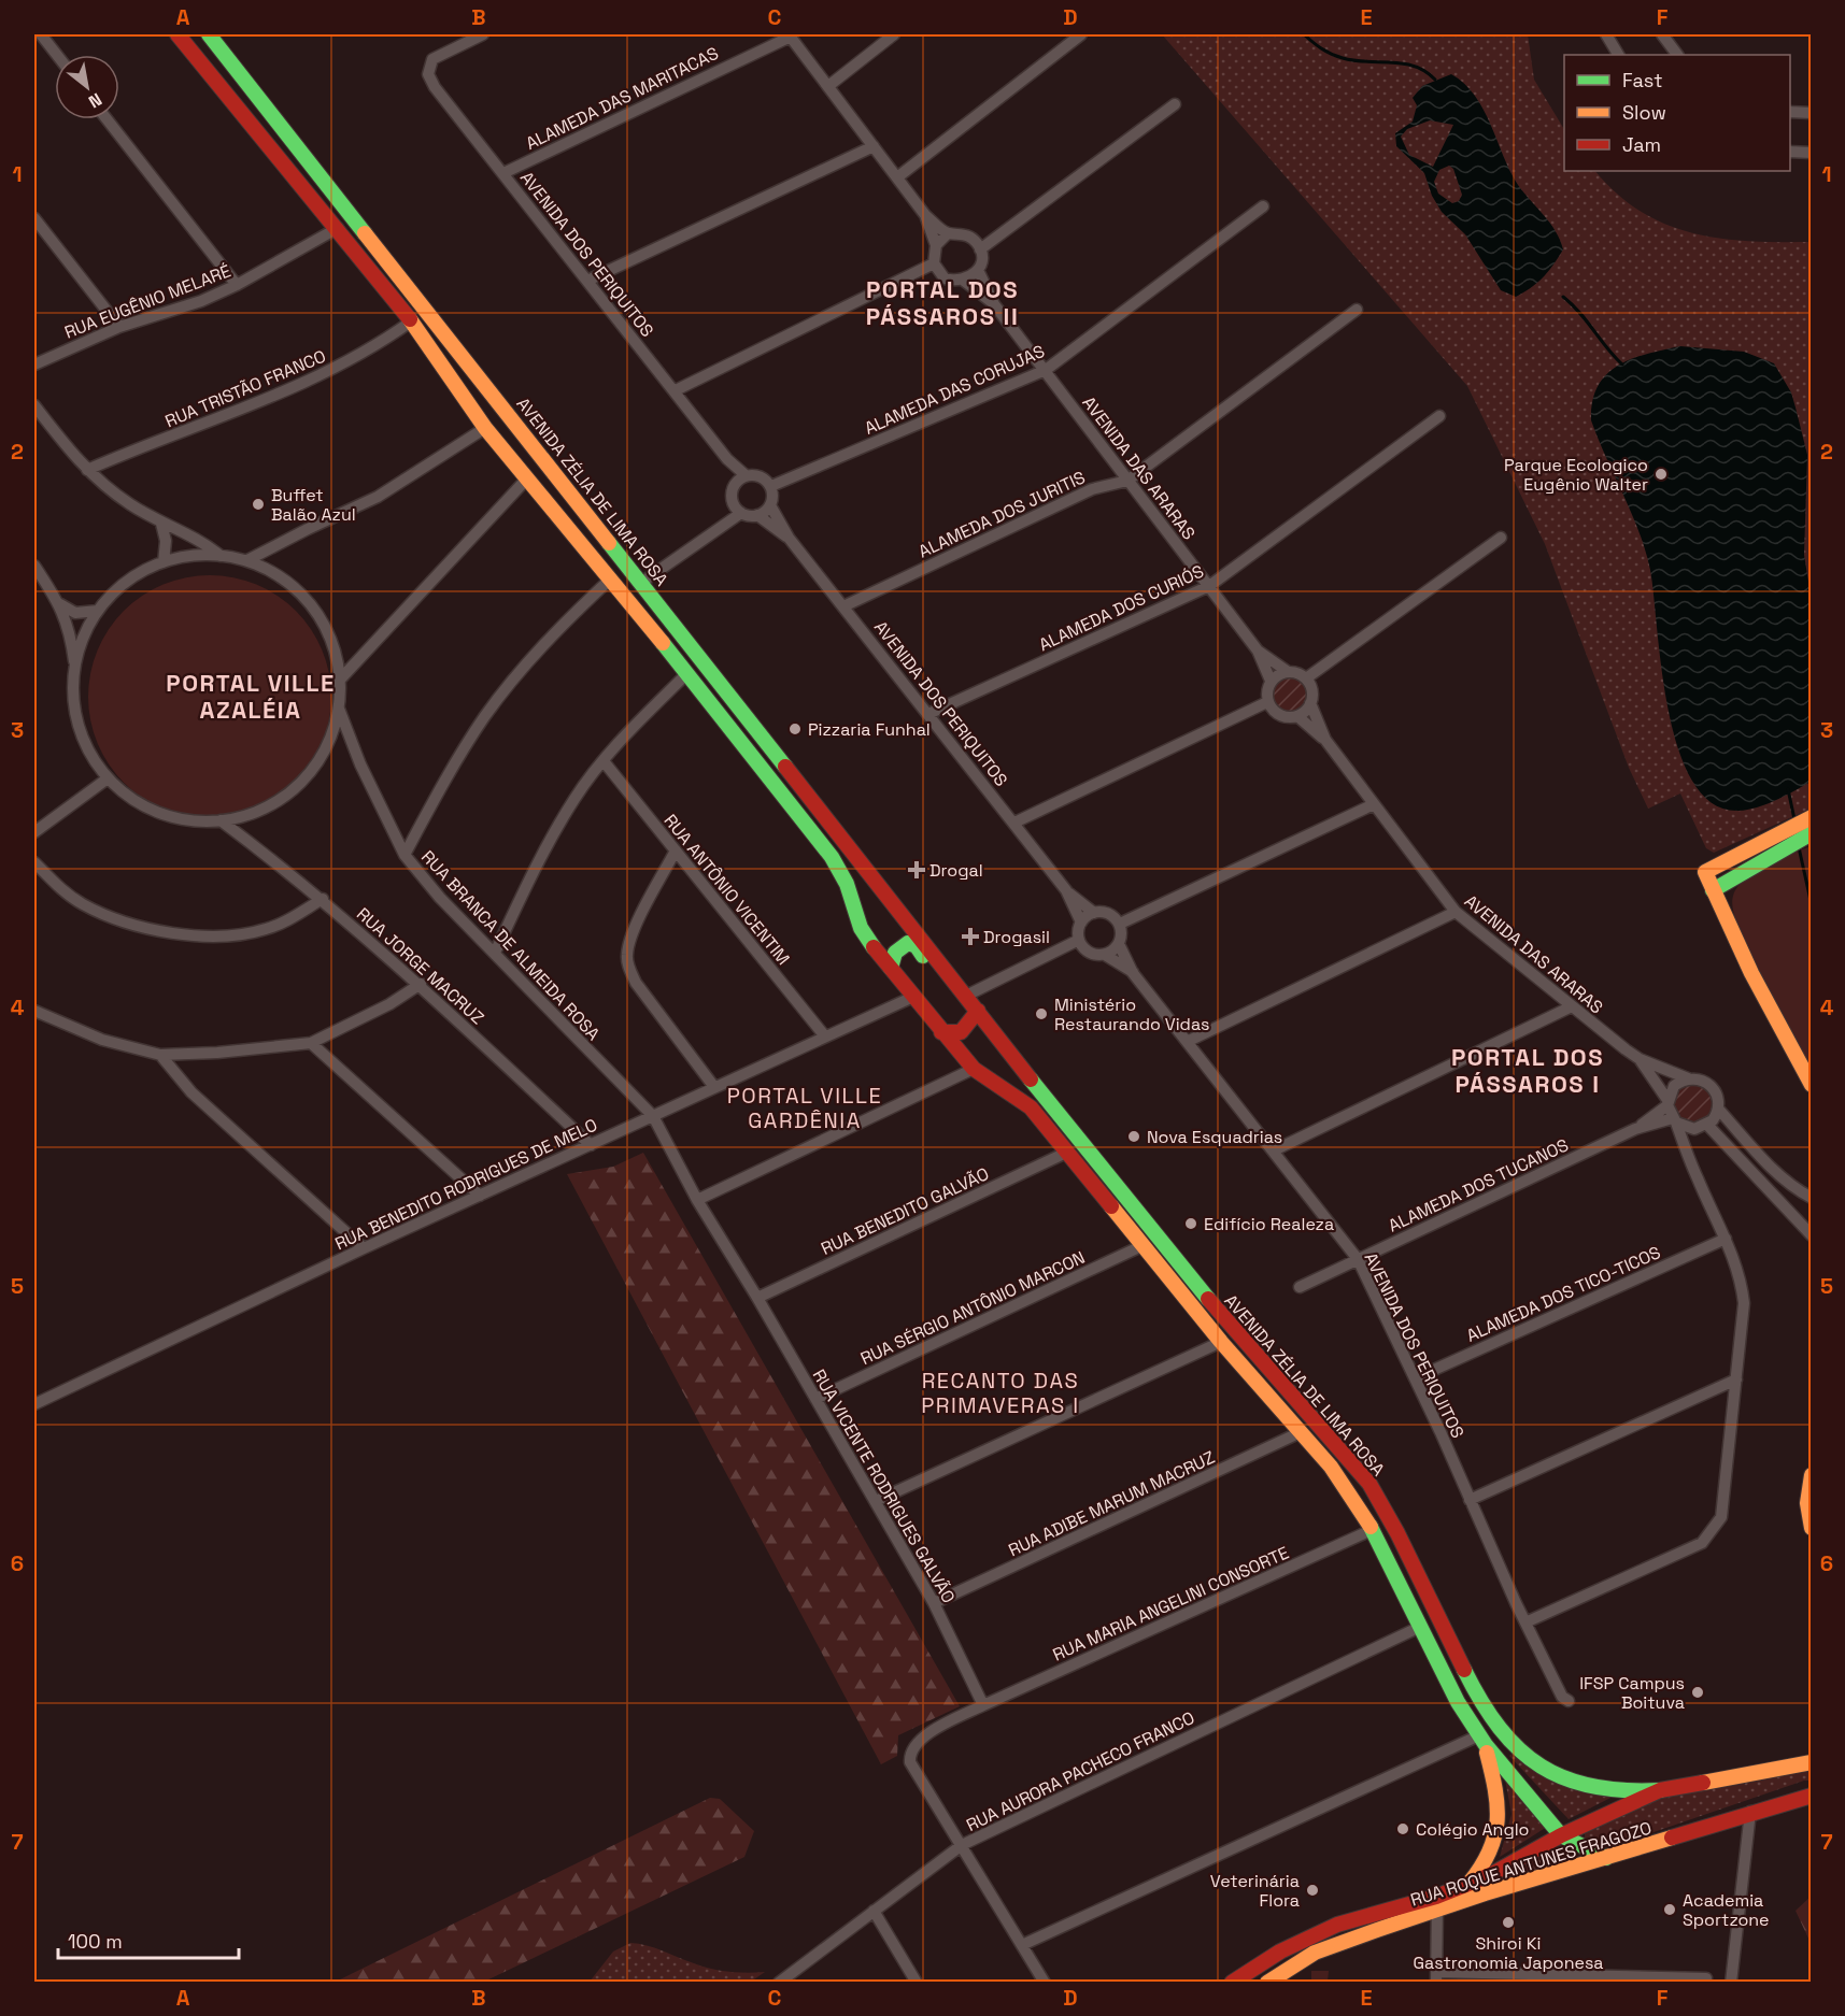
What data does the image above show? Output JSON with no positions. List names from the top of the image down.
{
  "streets": {
    "main road": ["AVENIDA ZÉLIA DE LIMA ROSA", "RUA ROQUE ANTUNES FRAGOZO"],
    "street": [
      "ALAMEDA DAS MARITACAS",
      "AVENIDA DOS PERIQUITOS",
      "RUA EUGÊNIO MELARÉ",
      "RUA TRISTÃO FRANCO",
      "ALAMEDA DAS CORUJAS",
      "AVENIDA DAS ARARAS",
      "ALAMEDA DOS JURITIS",
      "ALAMEDA DOS CURIÓS",
      "RUA ANTÔNIO VICENTIM",
      "RUA BRANCA DE ALMEIDA ROSA",
      "RUA JORGE MACRUZ",
      "RUA BENEDITO RODRIGUES DE MELO",
      "ALAMEDA DOS TUCANOS",
      "RUA BENEDITO GALVÃO",
      "ALAMEDA DOS TICO-TICOS",
      "RUA SÉRGIO ANTÔNIO MARCON",
      "RUA VICENTE RODRIGUES GALVÃO",
      "RUA ADIBE MARUM MACRUZ",
      "RUA MARIA ANGELINI CONSORTE",
      "RUA AURORA PACHECO FRANCO"
    ]
  },
  "crossings": [
    ["ALAMEDA DAS MARITACAS", "AVENIDA DOS PERIQUITOS"],
    ["AVENIDA DOS PERIQUITOS", "ALAMEDA DAS CORUJAS"],
    ["AVENIDA DOS PERIQUITOS", "ALAMEDA DOS JURITIS"],
    ["AVENIDA DOS PERIQUITOS", "ALAMEDA DOS CURIÓS"],
    ["AVENIDA DOS PERIQUITOS", "ALAMEDA DOS TUCANOS"],
    ["AVENIDA DOS PERIQUITOS", "ALAMEDA DOS TICO-TICOS"],
    ["RUA EUGÊNIO MELARÉ", "AVENIDA ZÉLIA DE LIMA ROSA"],
    ["RUA TRISTÃO FRANCO", "AVENIDA ZÉLIA DE LIMA ROSA"],
    ["RUA TRISTÃO FRANCO", "RUA BRANCA DE ALMEIDA ROSA"],
    ["ALAMEDA DAS CORUJAS", "AVENIDA DAS ARARAS"],
    ["AVENIDA DAS ARARAS", "ALAMEDA DOS JURITIS"],
    ["AVENIDA DAS ARARAS", "ALAMEDA DOS CURIÓS"],
    ["AVENIDA ZÉLIA DE LIMA ROSA", "RUA BENEDITO RODRIGUES DE MELO"],
    ["AVENIDA ZÉLIA DE LIMA ROSA", "RUA BENEDITO GALVÃO"],
    ["AVENIDA ZÉLIA DE LIMA ROSA", "RUA SÉRGIO ANTÔNIO MARCON"],
    ["AVENIDA ZÉLIA DE LIMA ROSA", "RUA ADIBE MARUM MACRUZ"],
    ["AVENIDA ZÉLIA DE LIMA ROSA", "RUA MARIA ANGELINI CONSORTE"],
    ["AVENIDA ZÉLIA DE LIMA ROSA", "RUA AURORA PACHECO FRANCO"],
    ["AVENIDA ZÉLIA DE LIMA ROSA", "RUA ROQUE ANTUNES FRAGOZO"],
    ["RUA ANTÔNIO VICENTIM", "RUA BENEDITO RODRIGUES DE MELO"],
    ["RUA BRANCA DE ALMEIDA ROSA", "RUA JORGE MACRUZ"],
    ["RUA BRANCA DE ALMEIDA ROSA", "RUA BENEDITO RODRIGUES DE MELO"],
    ["RUA BRANCA DE ALMEIDA ROSA", "RUA VICENTE RODRIGUES GALVÃO"],
    ["RUA JORGE MACRUZ", "RUA BENEDITO RODRIGUES DE MELO"],
    ["RUA BENEDITO RODRIGUES DE MELO", "RUA VICENTE RODRIGUES GALVÃO"],
    ["RUA BENEDITO GALVÃO", "RUA VICENTE RODRIGUES GALVÃO"],
    ["RUA SÉRGIO ANTÔNIO MARCON", "RUA VICENTE RODRIGUES GALVÃO"],
    ["RUA VICENTE RODRIGUES GALVÃO", "RUA ADIBE MARUM MACRUZ"],
    ["RUA VICENTE RODRIGUES GALVÃO", "RUA MARIA ANGELINI CONSORTE"]
  ],
  "districts": [
    "PORTAL DOS PÁSSAROS II",
    "PORTAL VILLE AZALÉIA",
    "PORTAL DOS PÁSSAROS I",
    "PORTAL VILLE GARDÊNIA",
    "RECANTO DAS PRIMAVERAS I"
  ],
  "places": {
    "other": [
      "Parque Ecologico Eugênio Walter",
      "Buffet Balão Azul",
      "Pizzaria Funhal",
      "Ministério Restaurando Vidas",
      "Nova Esquadrias",
      "Edifício Realeza",
      "IFSP Campus Boituva",
      "Colégio Anglo",
      "Veterinária Flora",
      "Academia Sportzone",
      "Shiroi Ki Gastronomia Japonesa"
    ],
    "health": ["Drogal", "Drogasil"]
  },
  "legend": ["Fast", "Slow", "Jam"],
  "scale_bar": "100 m",
  "north": "bottom right",
  "grid": {
    "columns": [
      "A",
      "B",
      "C",
      "D",
      "E",
      "F"
    ],
    "rows": [
      "1",
      "2",
      "3",
      "4",
      "5",
      "6",
      "7"
    ]
  }
}
